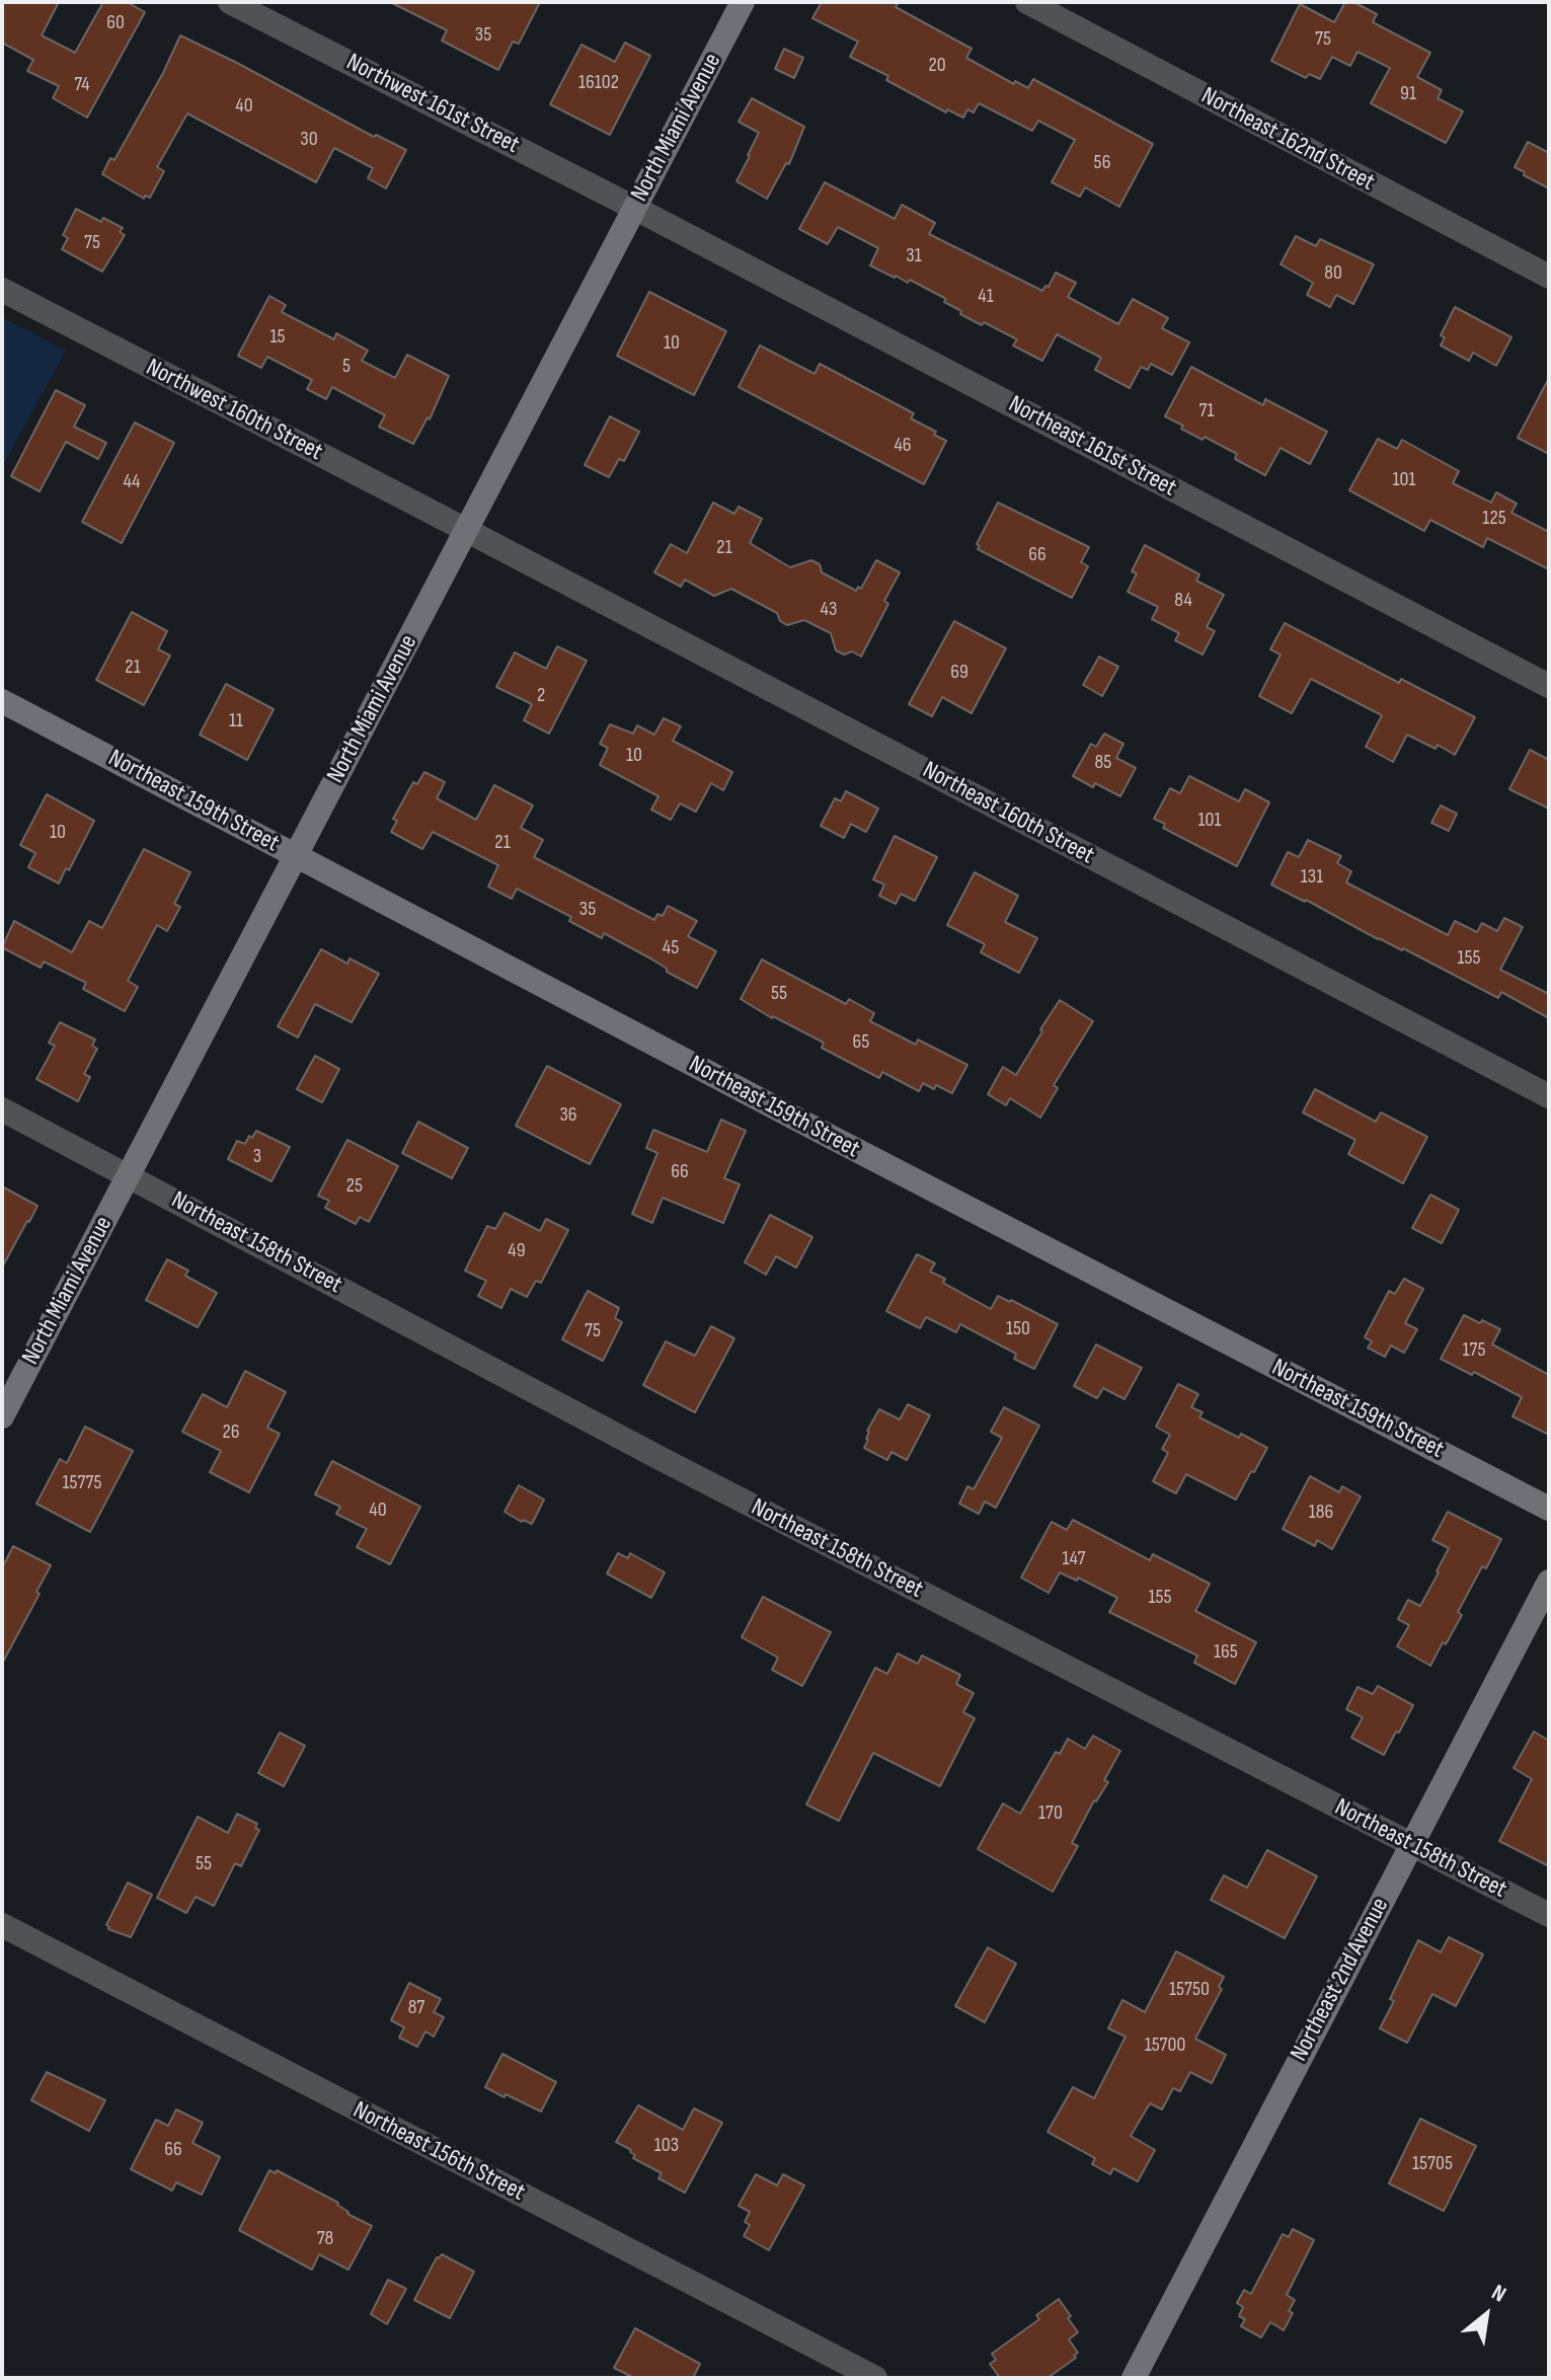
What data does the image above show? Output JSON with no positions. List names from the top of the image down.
{
  "streets": {
    "street": [
      "Northwest 161st Street",
      "North Miami Avenue",
      "Northeast 162nd Street",
      "Northwest 160th Street",
      "Northeast 161st Street",
      "Northeast 159th Street",
      "Northeast 160th Street",
      "Northeast 158th Street",
      "Northeast 2nd Avenue",
      "Northeast 156th Street"
    ]
  },
  "crossings": [
    ["Northwest 161st Street", "North Miami Avenue"],
    ["Northwest 161st Street", "Northeast 161st Street"],
    ["North Miami Avenue", "Northwest 160th Street"],
    ["North Miami Avenue", "Northeast 161st Street"],
    ["North Miami Avenue", "Northeast 159th Street"],
    ["North Miami Avenue", "Northeast 160th Street"],
    ["North Miami Avenue", "Northeast 158th Street"],
    ["Northwest 160th Street", "Northeast 160th Street"],
    ["Northeast 158th Street", "Northeast 2nd Avenue"]
  ],
  "house_numbers": [
    "60",
    "35",
    "75",
    "20",
    "16102",
    "74",
    "91",
    "40",
    "30",
    "56",
    "75",
    "31",
    "80",
    "41",
    "15",
    "10",
    "5",
    "71",
    "46",
    "101",
    "44",
    "125",
    "21",
    "66",
    "84",
    "43",
    "21",
    "69",
    "2",
    "11",
    "10",
    "85",
    "101",
    "10",
    "21",
    "131",
    "35",
    "45",
    "155",
    "55",
    "65",
    "36",
    "3",
    "66",
    "25",
    "49",
    "150",
    "75",
    "175",
    "26",
    "15775",
    "40",
    "186",
    "147",
    "155",
    "165",
    "170",
    "55",
    "15750",
    "87",
    "15700",
    "103",
    "66",
    "15705",
    "78"
  ],
  "north": "top right"
}
